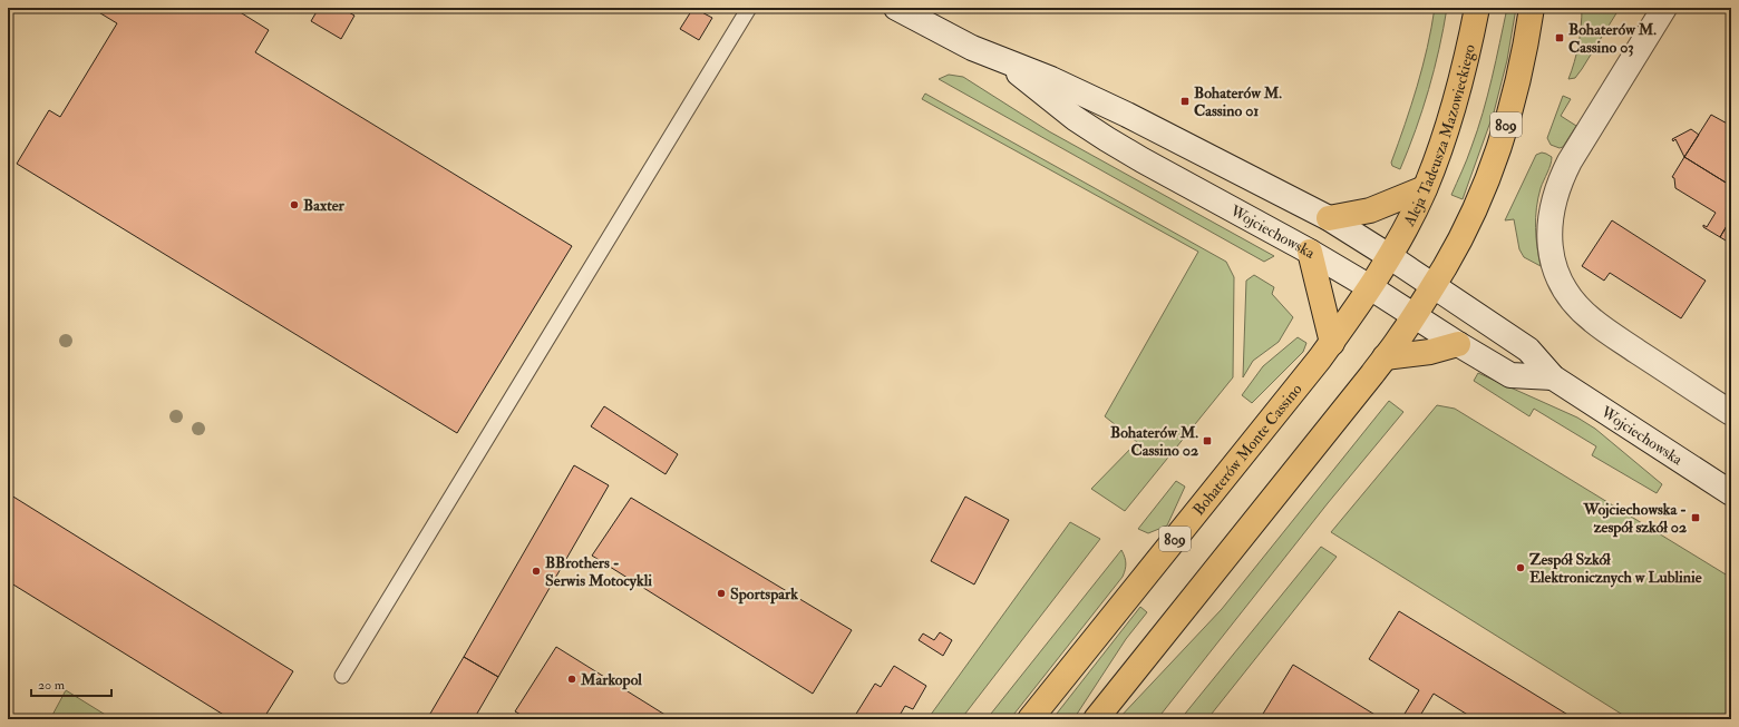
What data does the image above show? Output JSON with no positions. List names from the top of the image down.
{
  "streets": {
    "main road": ["809", "Aleja Tadeusza Mazowieckiego", "Bohaterów Monte Cassino"],
    "street": ["Wojciechowska"]
  },
  "crossings": [
    ["809", "Wojciechowska"],
    ["Aleja Tadeusza Mazowieckiego", "Wojciechowska"],
    ["Aleja Tadeusza Mazowieckiego", "Bohaterów Monte Cassino"],
    ["Wojciechowska", "Bohaterów Monte Cassino"]
  ],
  "places": {
    "transit": [
      "Bohaterów M. Cassino 03",
      "Bohaterów M. Cassino 01",
      "Bohaterów M. Cassino 02",
      "Wojciechowska - zespół szkół 02"
    ],
    "other": [
      "Baxter",
      "Zespół Szkół Elektronicznych w Lublinie",
      "BBrothers - Serwis Motocykli",
      "Sportspark",
      "Markopol"
    ]
  },
  "scale_bar": "20 m"
}
